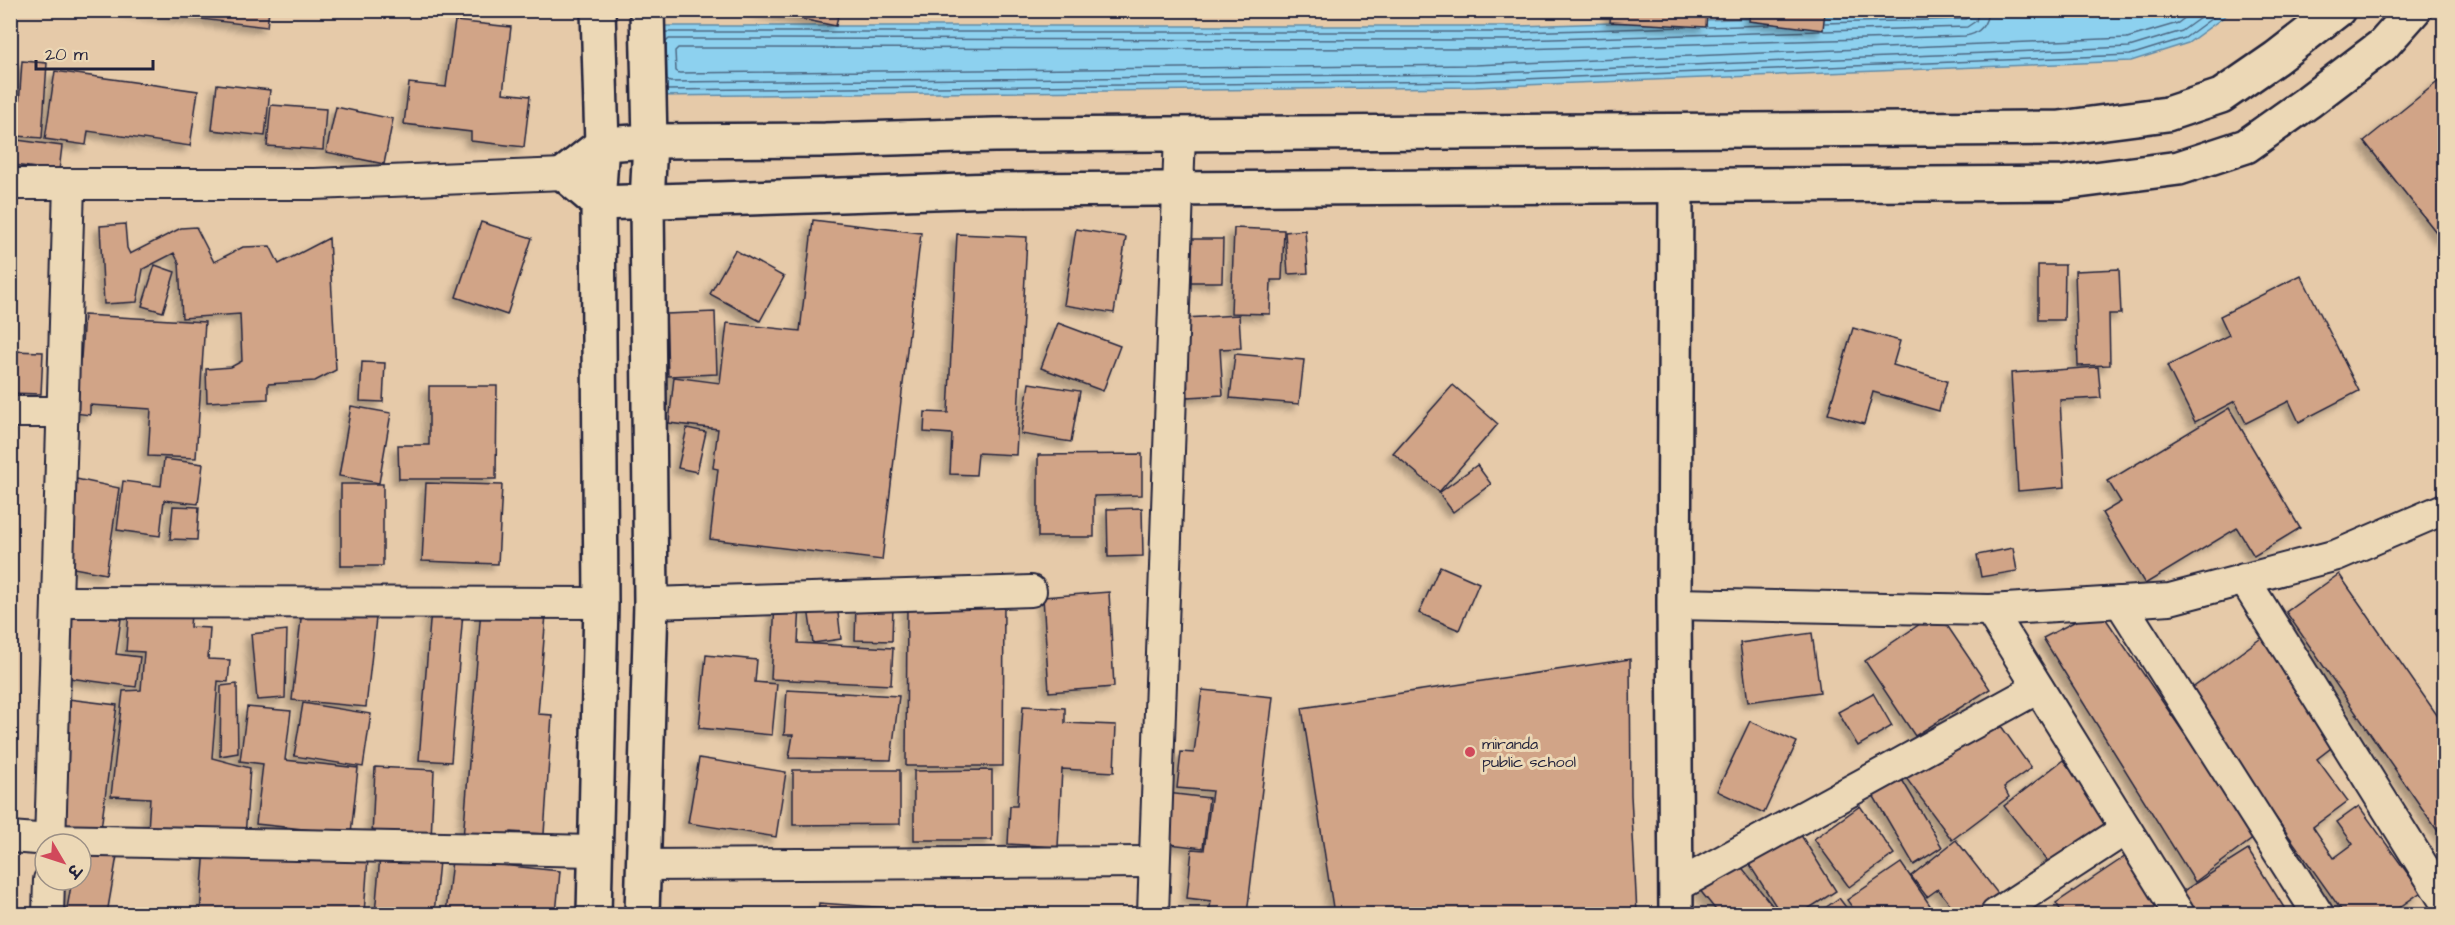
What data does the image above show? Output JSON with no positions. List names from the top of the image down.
{
  "places": ["miranda public school"],
  "scale_bar": "20 m",
  "north": "bottom right"
}
